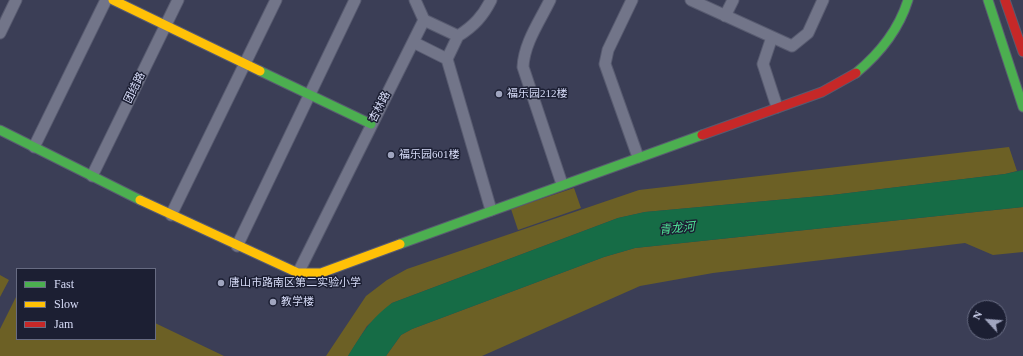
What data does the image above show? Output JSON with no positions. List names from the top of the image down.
{
  "streets": {
    "street": ["团结路", "杏林路"]
  },
  "water": ["青龙河"],
  "places": [
    "福乐园212楼",
    "福乐园601楼",
    "唐山市路南区第二实验小学",
    "教学楼"
  ],
  "legend": ["Fast", "Slow", "Jam"],
  "north": "top left"
}
